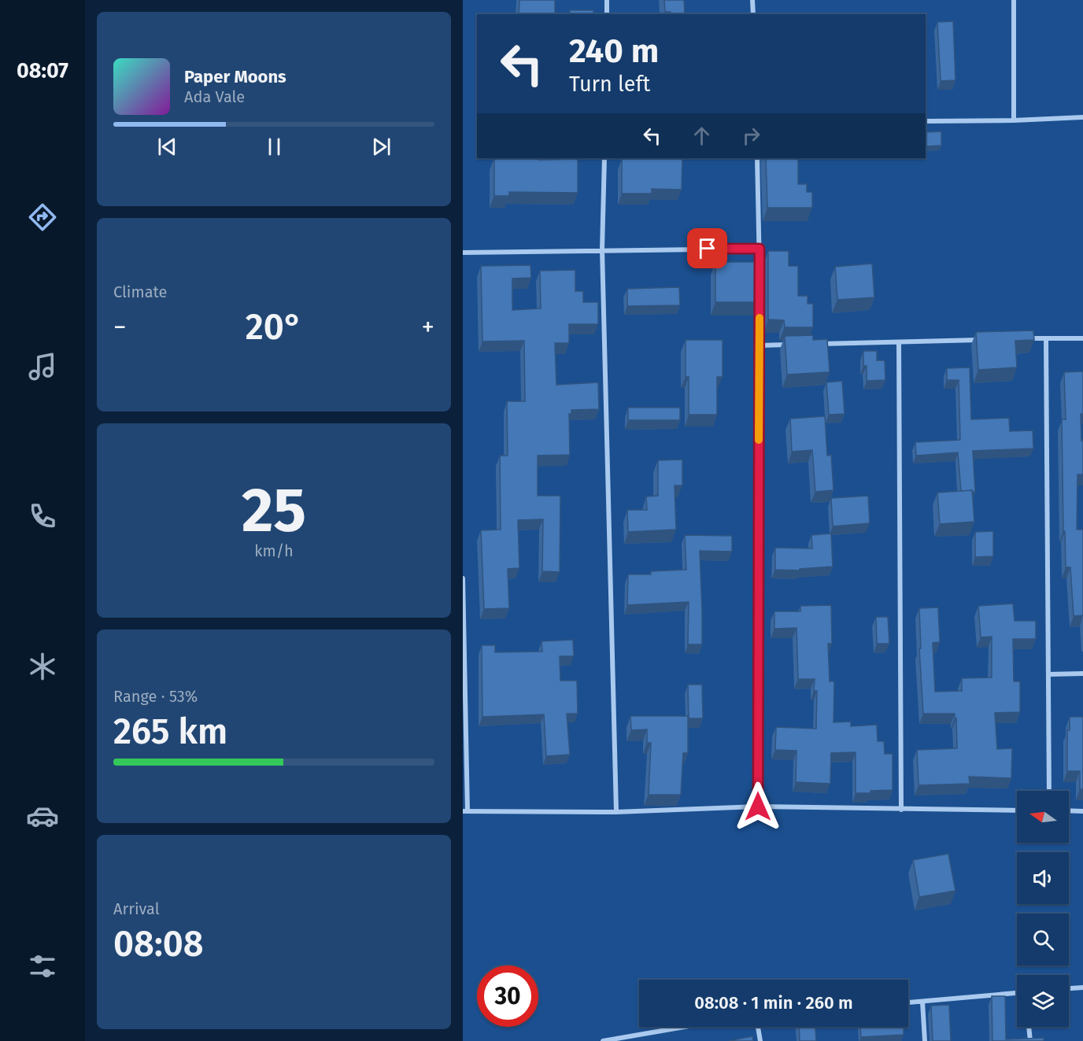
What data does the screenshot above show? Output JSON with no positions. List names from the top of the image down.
{
  "north": "left",
  "page": {
    "tabs": "08:07",
    "turn": ["240 m", "Turn left"],
    "song": ["Paper Moons", "Ada Vale"],
    "tile": [
      "Climate",
      ["25", "km/h"],
      ["Range · 53%", "265 km"],
      ["Arrival", "08:08"]
    ],
    "heat": ["−", "20°", "+"],
    "limit": "30",
    "trip": "08:08 · 1 min · 260 m"
  }
}
